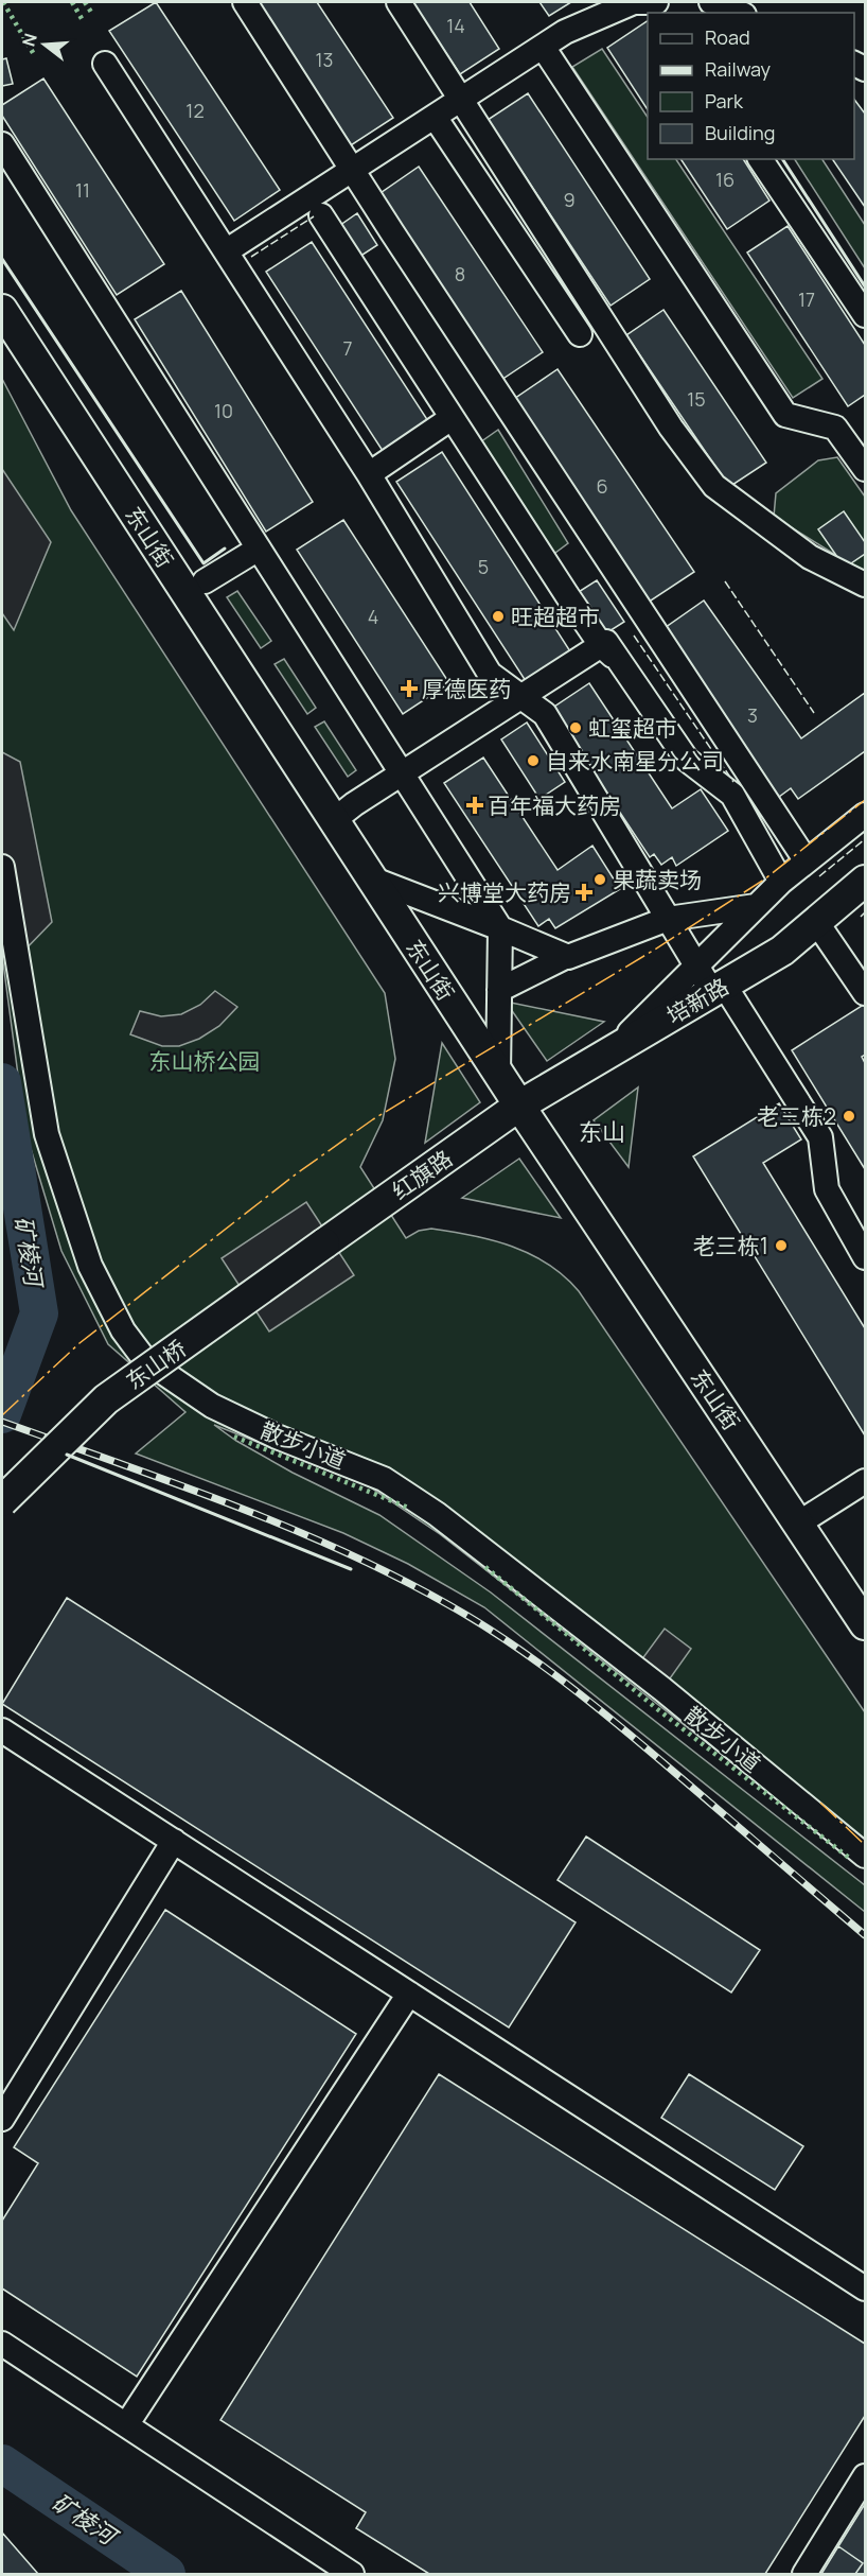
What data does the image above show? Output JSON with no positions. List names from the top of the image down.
{
  "streets": {
    "main road": [
      "东山街",
      "培新路",
      "红旗路",
      "东山桥"
    ],
    "street": ["散步小道"]
  },
  "crossings": [
    ["东山街", "培新路"],
    ["东山街", "红旗路"],
    ["培新路", "红旗路"],
    ["红旗路", "东山桥"]
  ],
  "districts": ["东山"],
  "water": ["矿棱河"],
  "parks": ["东山桥公园"],
  "places": {
    "other": [
      "旺超超市",
      "虹玺超市",
      "自来水南星分公司",
      "果蔬卖场",
      "老三栋2",
      "老三栋1"
    ],
    "health": ["厚德医药", "百年福大药房", "兴博堂大药房"]
  },
  "house_numbers": [
    "14",
    "13",
    "12",
    "16",
    "11",
    "9",
    "8",
    "17",
    "7",
    "15",
    "10",
    "6",
    "5",
    "4",
    "3"
  ],
  "legend": [
    "Road",
    "Railway",
    "Park",
    "Building"
  ],
  "north": "left"
}
